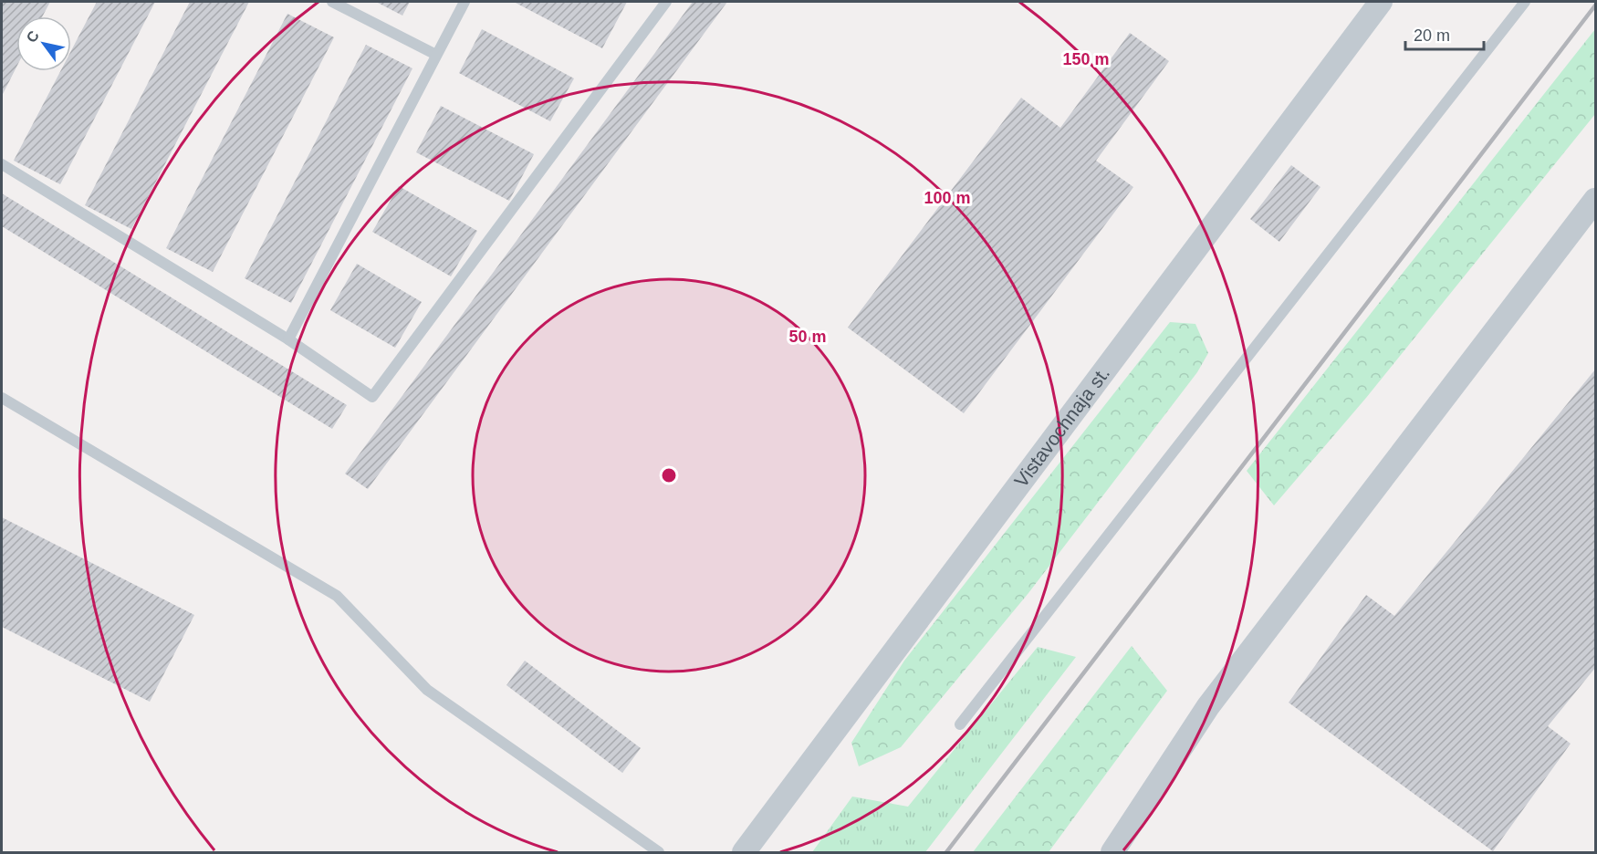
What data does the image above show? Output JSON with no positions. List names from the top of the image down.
{
  "streets": {
    "street": ["Vistavochnaja st."]
  },
  "scale_bar": "20 m",
  "north": "top left",
  "rings": ["150 m", "100 m", "50 m"]
}
